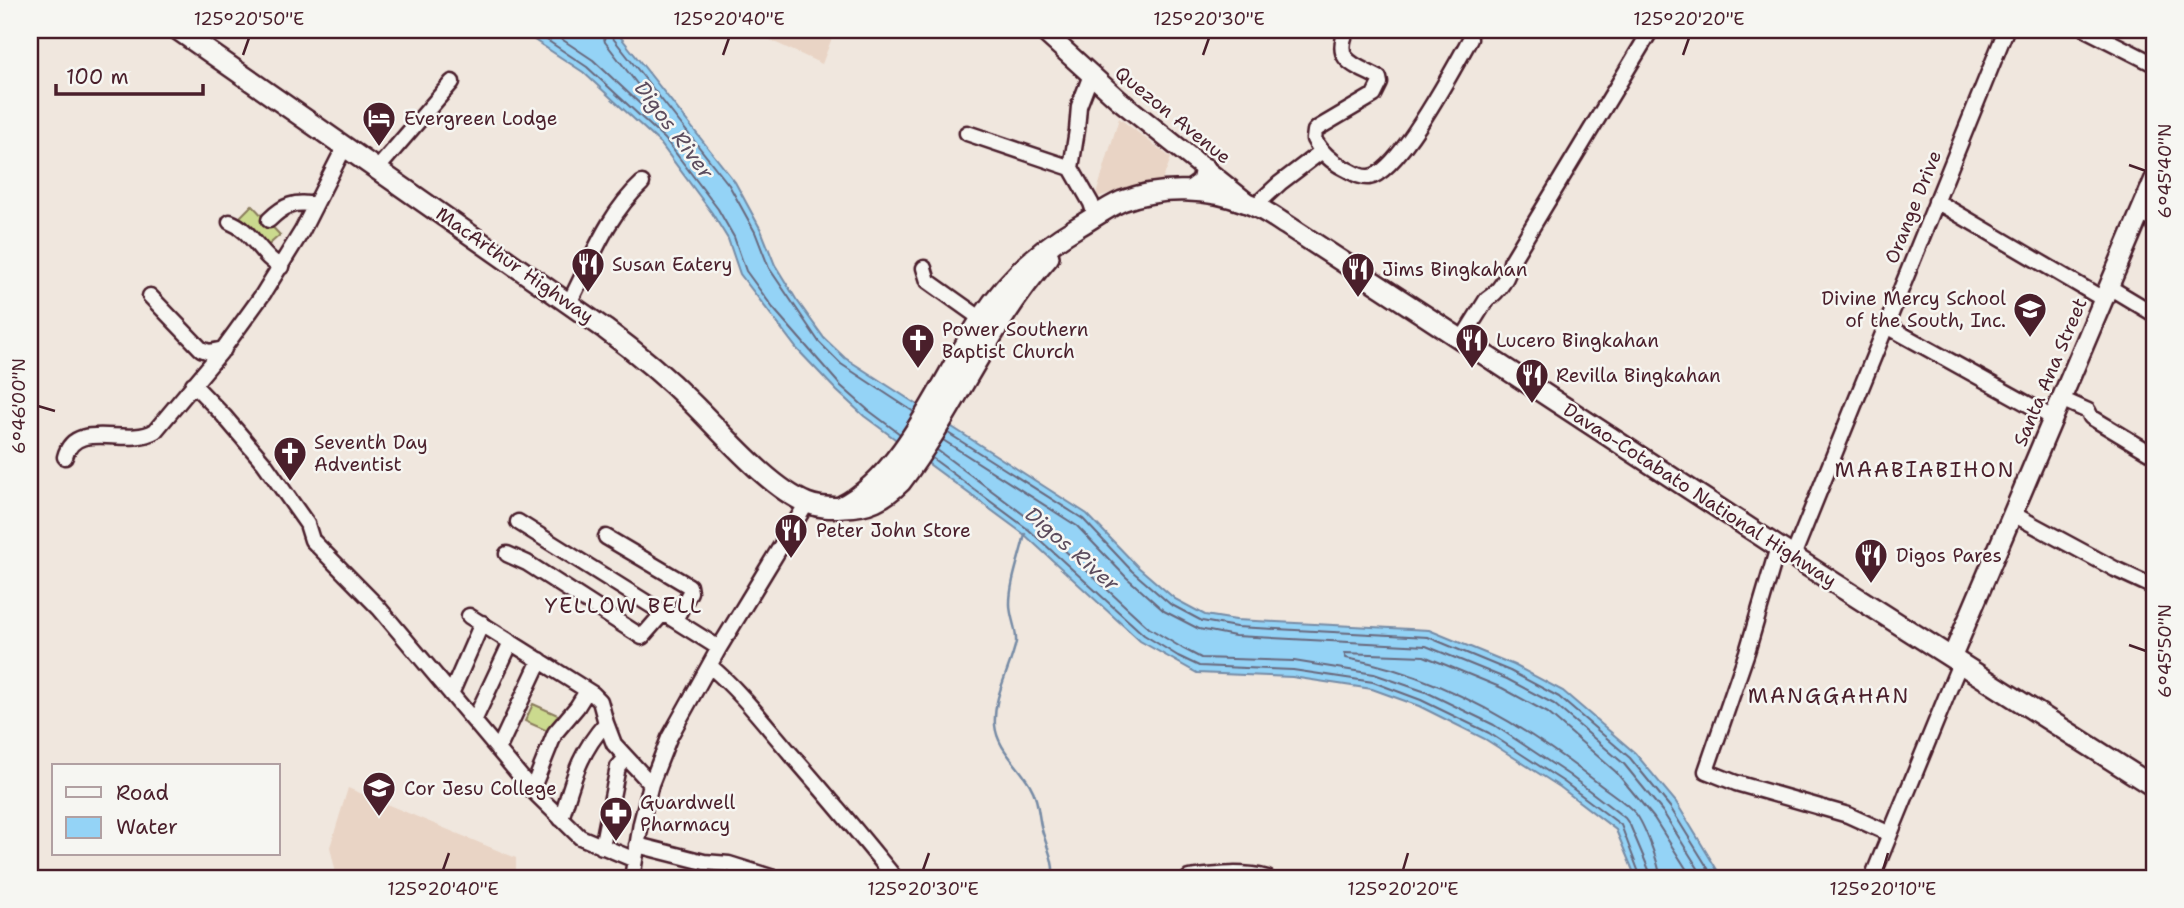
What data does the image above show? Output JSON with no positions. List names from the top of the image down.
{
  "streets": {
    "highway": ["MacArthur Highway", "Davao-Cotabato National Highway"],
    "main road": ["Quezon Avenue", "Santa Ana Street"],
    "street": ["Orange Drive"]
  },
  "crossings": [
    ["Quezon Avenue", "MacArthur Highway"],
    ["Quezon Avenue", "Davao-Cotabato National Highway"],
    ["Orange Drive", "Davao-Cotabato National Highway"],
    ["MacArthur Highway", "Davao-Cotabato National Highway"],
    ["Santa Ana Street", "Davao-Cotabato National Highway"]
  ],
  "districts": ["MAABIABIHON", "YELLOW BELL", "MANGGAHAN"],
  "water": ["Digos River"],
  "places": {
    "hotel": ["Evergreen Lodge"],
    "restaurant": [
      "Susan Eatery",
      "Jims Bingkahan",
      "Lucero Bingkahan",
      "Revilla Bingkahan",
      "Peter John Store",
      "Digos Pares"
    ],
    "school or university": ["Divine Mercy School of the South, Inc.", "Cor Jesu College"],
    "church": ["Power Southern Baptist Church", "Seventh Day Adventist"],
    "pharmacy": ["Guardwell Pharmacy"]
  },
  "legend": ["Road", "Water"],
  "scale_bar": "100 m",
  "coordinates": [
    "125°20'50\"E",
    "125°20'40\"E",
    "125°20'30\"E",
    "125°20'20\"E",
    "6°45'40\"N",
    "6°46'00\"N",
    "6°45'50\"N",
    "125°20'10\"E"
  ]
}
